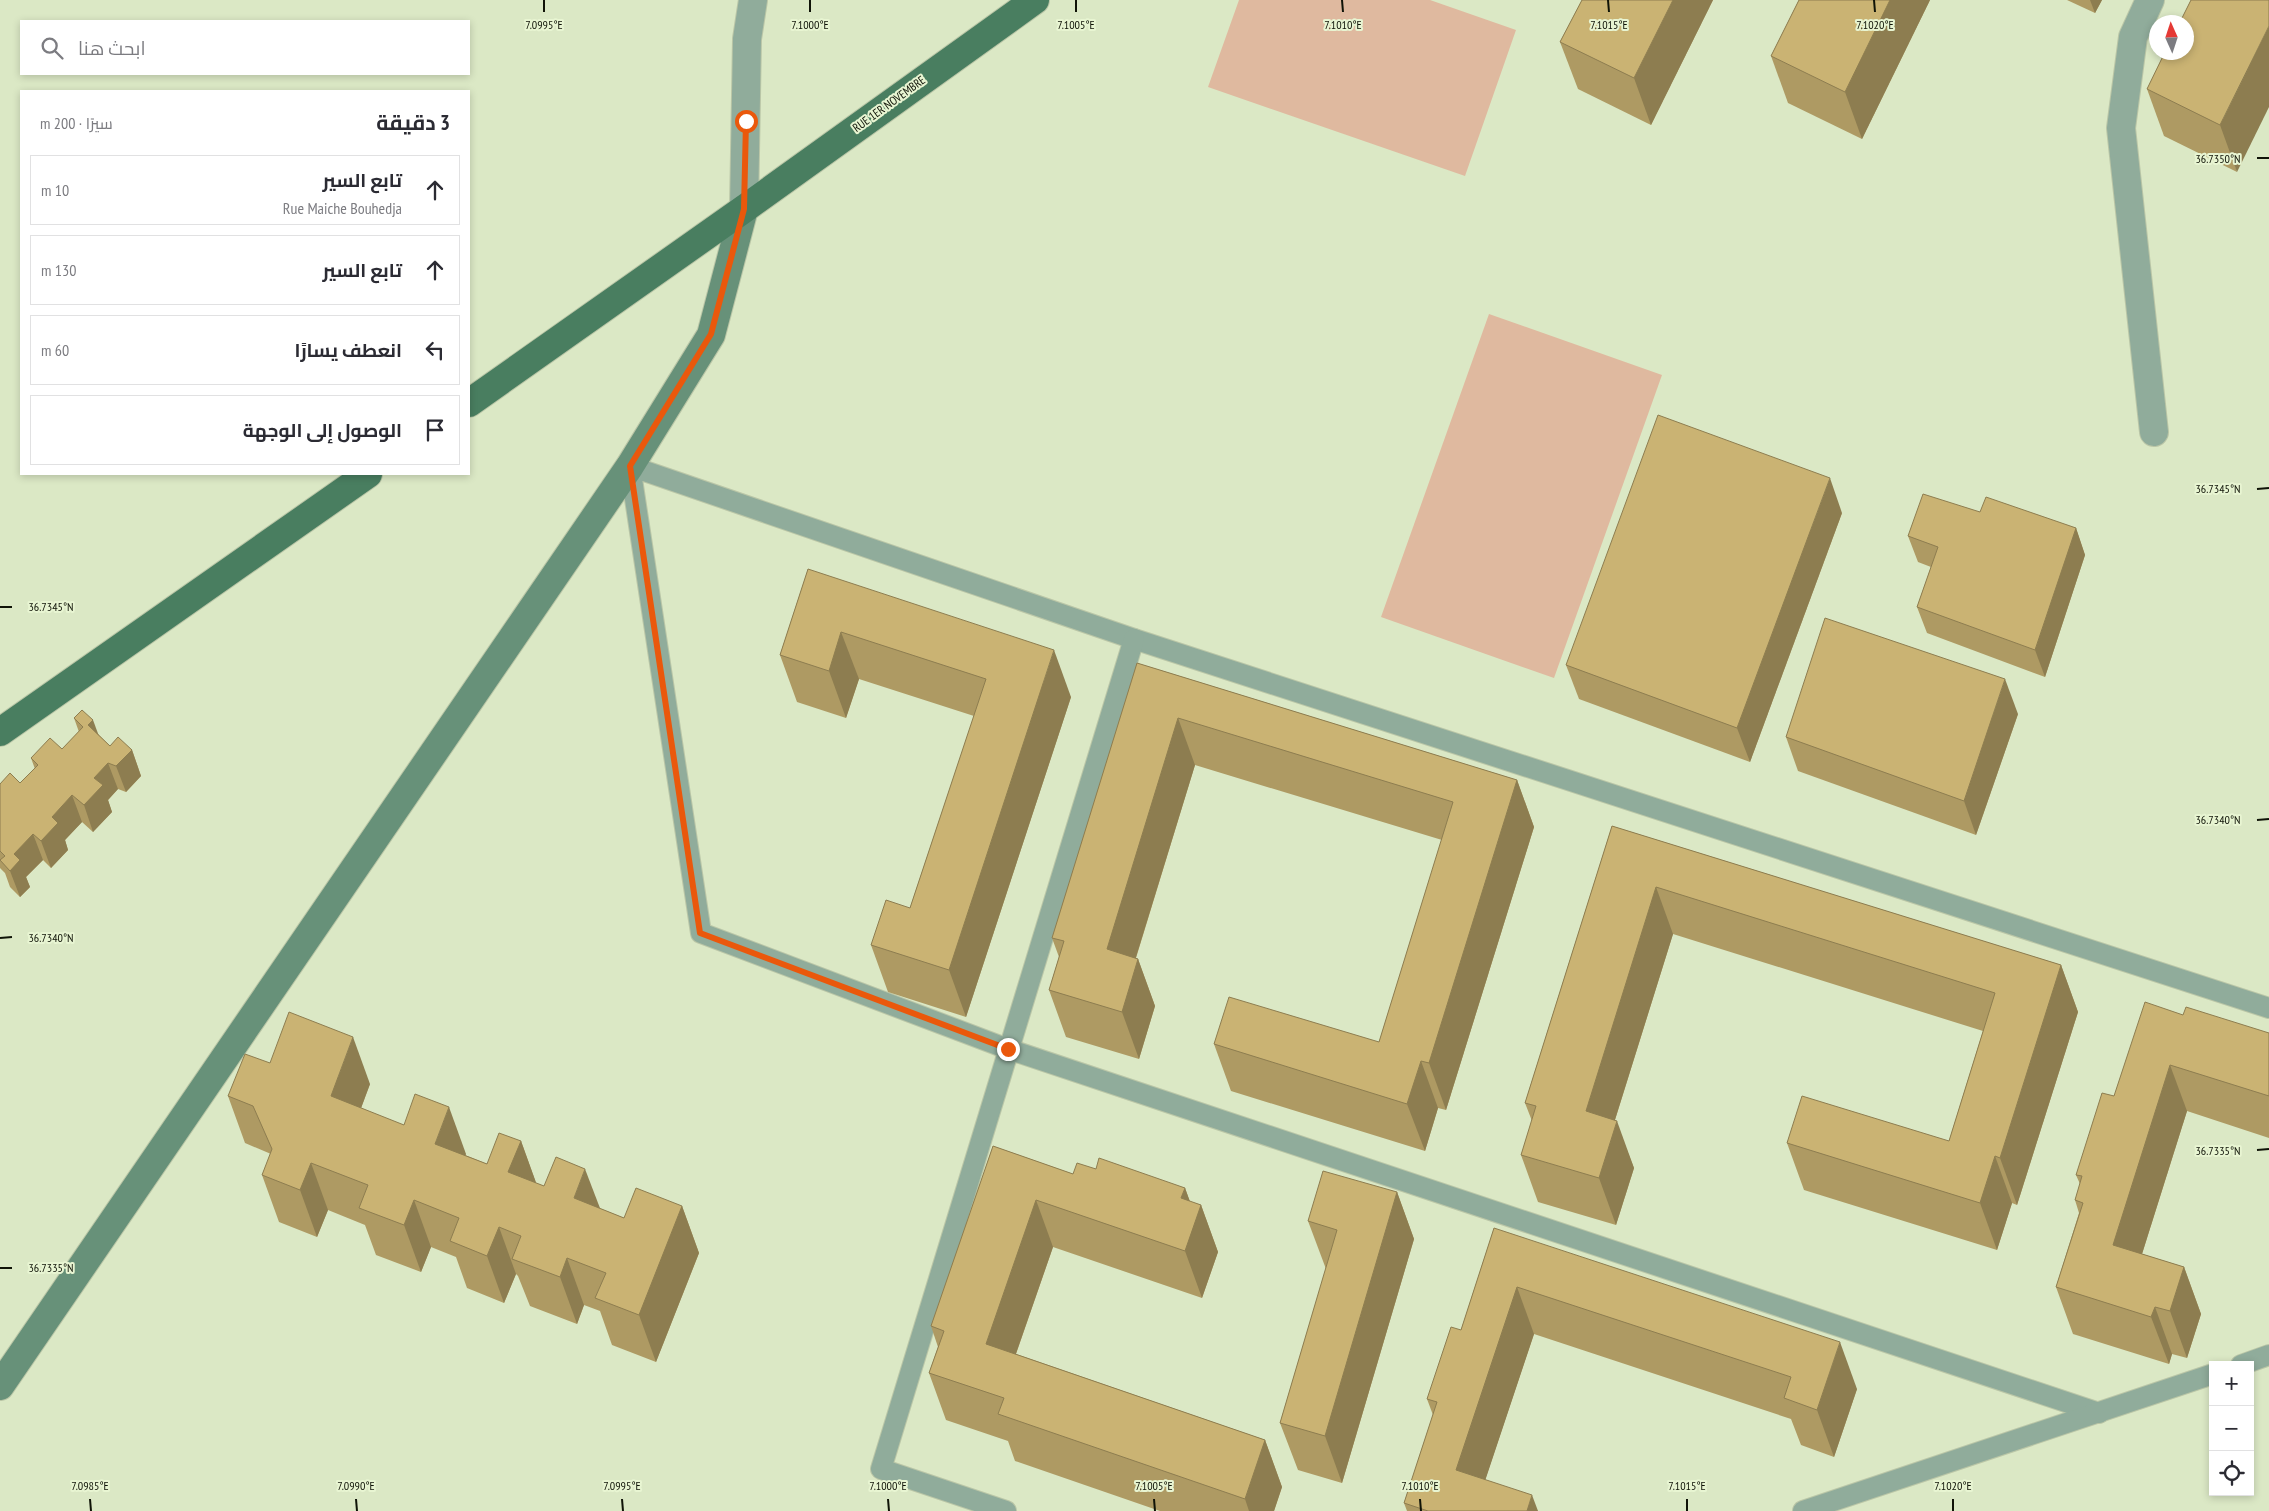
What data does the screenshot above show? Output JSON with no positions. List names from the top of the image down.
{
  "streets": {
    "main road": ["RUE 1ER NOVEMBRE"]
  },
  "north": "top",
  "page": {
    "search": "ابحث هنا",
    "heading": ["3 دقيقة", "سيرًا · 200 m"],
    "list": [
      ["تابع السير", "Rue Maiche Bouhedja", "10 m"],
      ["تابع السير", "130 m"],
      ["انعطف يسارًا", "60 m"],
      "الوصول إلى الوجهة"
    ],
    "map_buttons": ["+", "−"]
  },
  "coordinates": [
    "7.0995°E",
    "7.1000°E",
    "7.1005°E",
    "7.1010°E",
    "7.1015°E",
    "7.1020°E",
    "36.7350°N",
    "36.7345°N",
    "36.7340°N",
    "36.7335°N",
    "7.0985°E",
    "7.0990°E"
  ]
}
